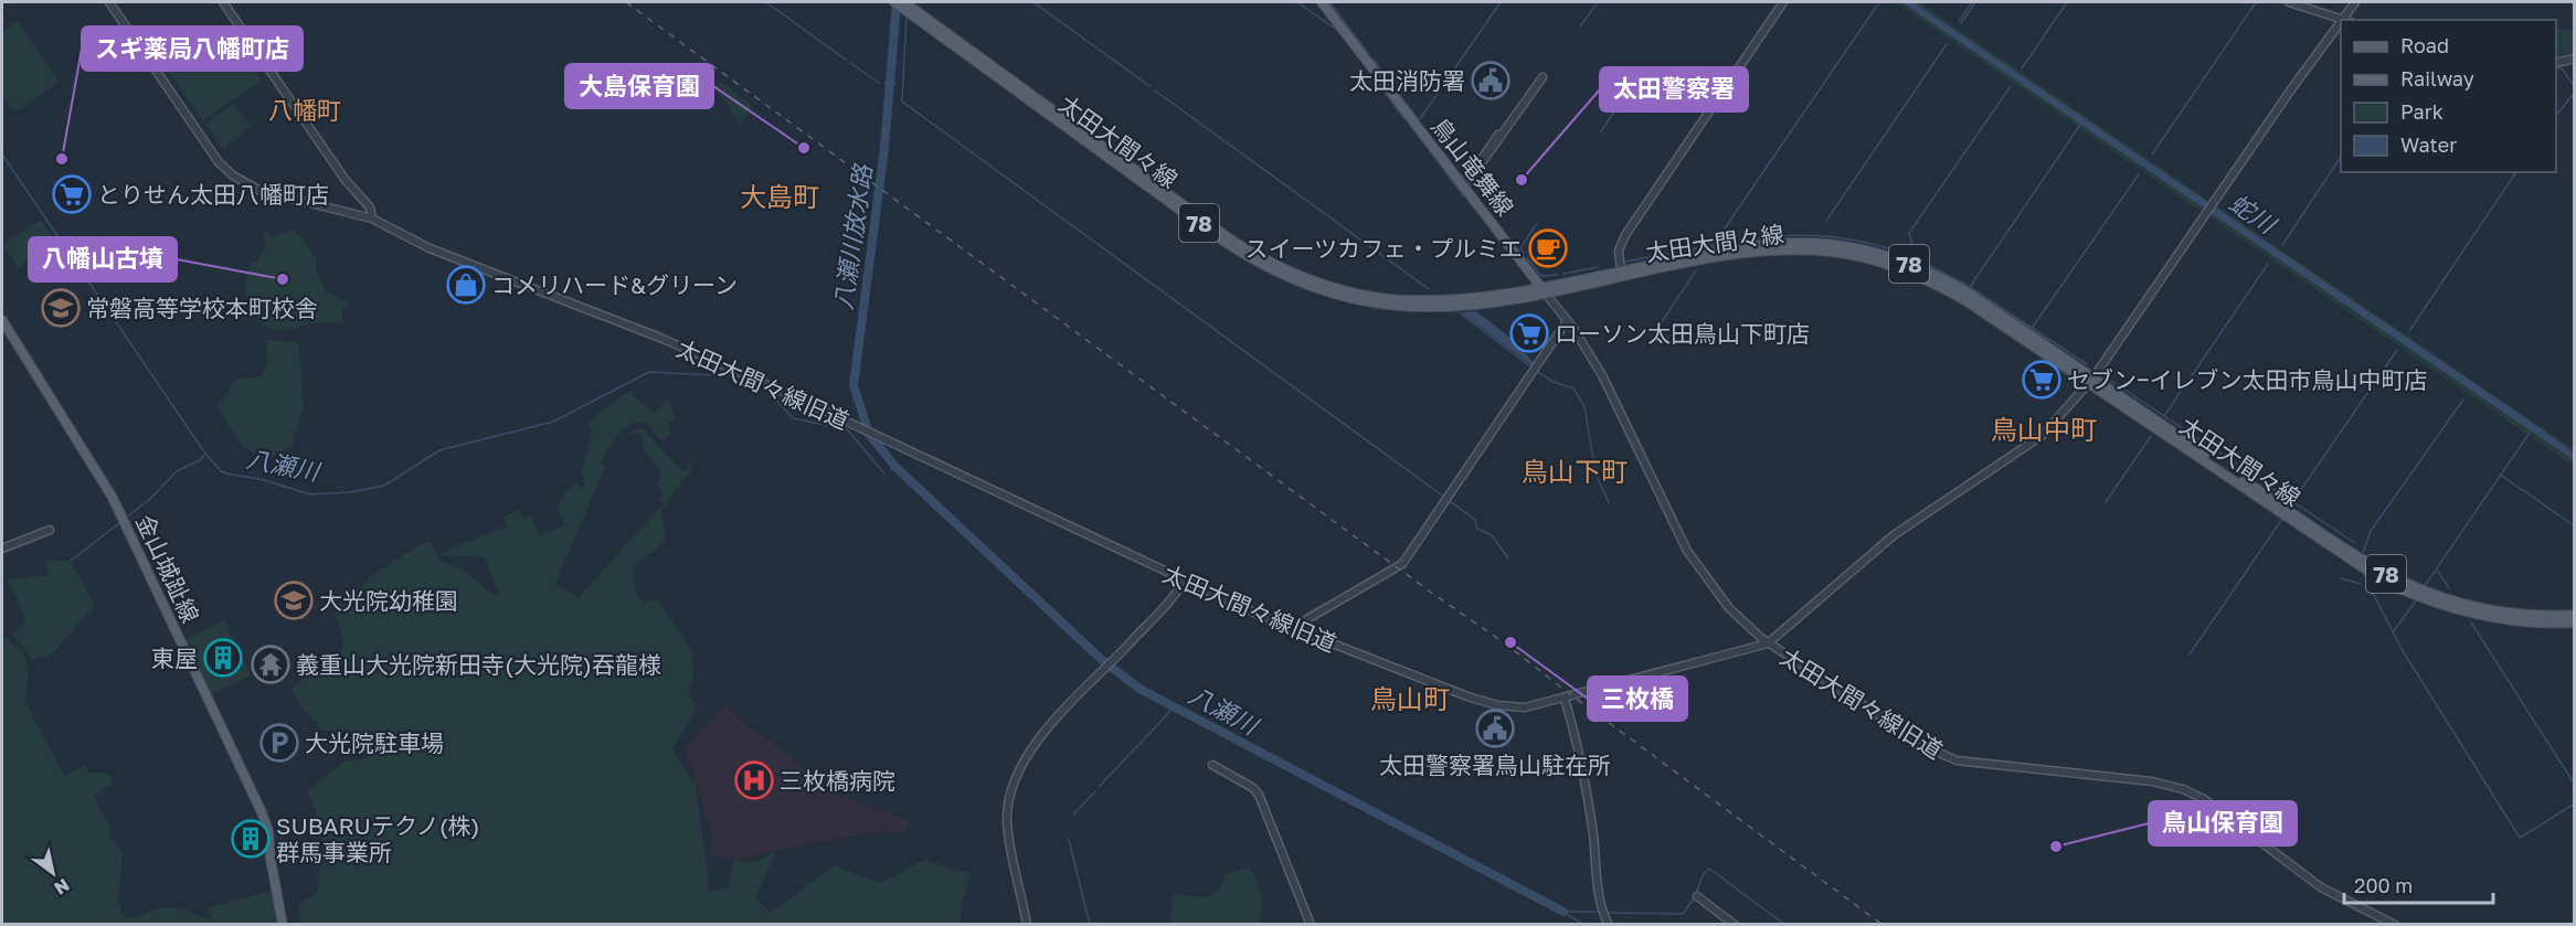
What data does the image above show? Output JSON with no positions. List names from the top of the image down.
{
  "streets": {
    "main road": [
      "太田大間々線",
      "鳥山竜舞線",
      "78",
      "金山城趾線"
    ],
    "street": ["太田大間々線旧道"]
  },
  "crossings": [
    ["太田大間々線", "鳥山竜舞線"]
  ],
  "districts": [
    "八幡町",
    "大島町",
    "鳥山中町",
    "鳥山下町",
    "鳥山町"
  ],
  "water": ["蛇川", "八瀬川放水路", "八瀬川"],
  "places": {
    "public building": ["太田消防署", "太田警察署鳥山駐在所"],
    "other": [
      "大島保育園",
      "スギ薬局八幡町店",
      "太田警察署",
      "八幡山古墳",
      "三枚橋",
      "鳥山保育園"
    ],
    "supermarket": ["とりせん太田八幡町店", "ローソン太田鳥山下町店", "セブン−イレブン太田市鳥山中町店"],
    "cafe": ["スイーツカフェ・プルミエ"],
    "shop": ["コメリハード&グリーン"],
    "school or university": ["常磐高等学校本町校舎", "大光院幼稚園"],
    "building": ["東屋", "SUBARUテクノ(株) 群馬事業所"],
    "temple": ["義重山大光院新田寺(大光院)吞龍様"],
    "parking": ["大光院駐車場"],
    "hospital": ["三枚橋病院"]
  },
  "legend": [
    "Road",
    "Railway",
    "Park",
    "Water"
  ],
  "scale_bar": "200 m",
  "north": "bottom right"
}
